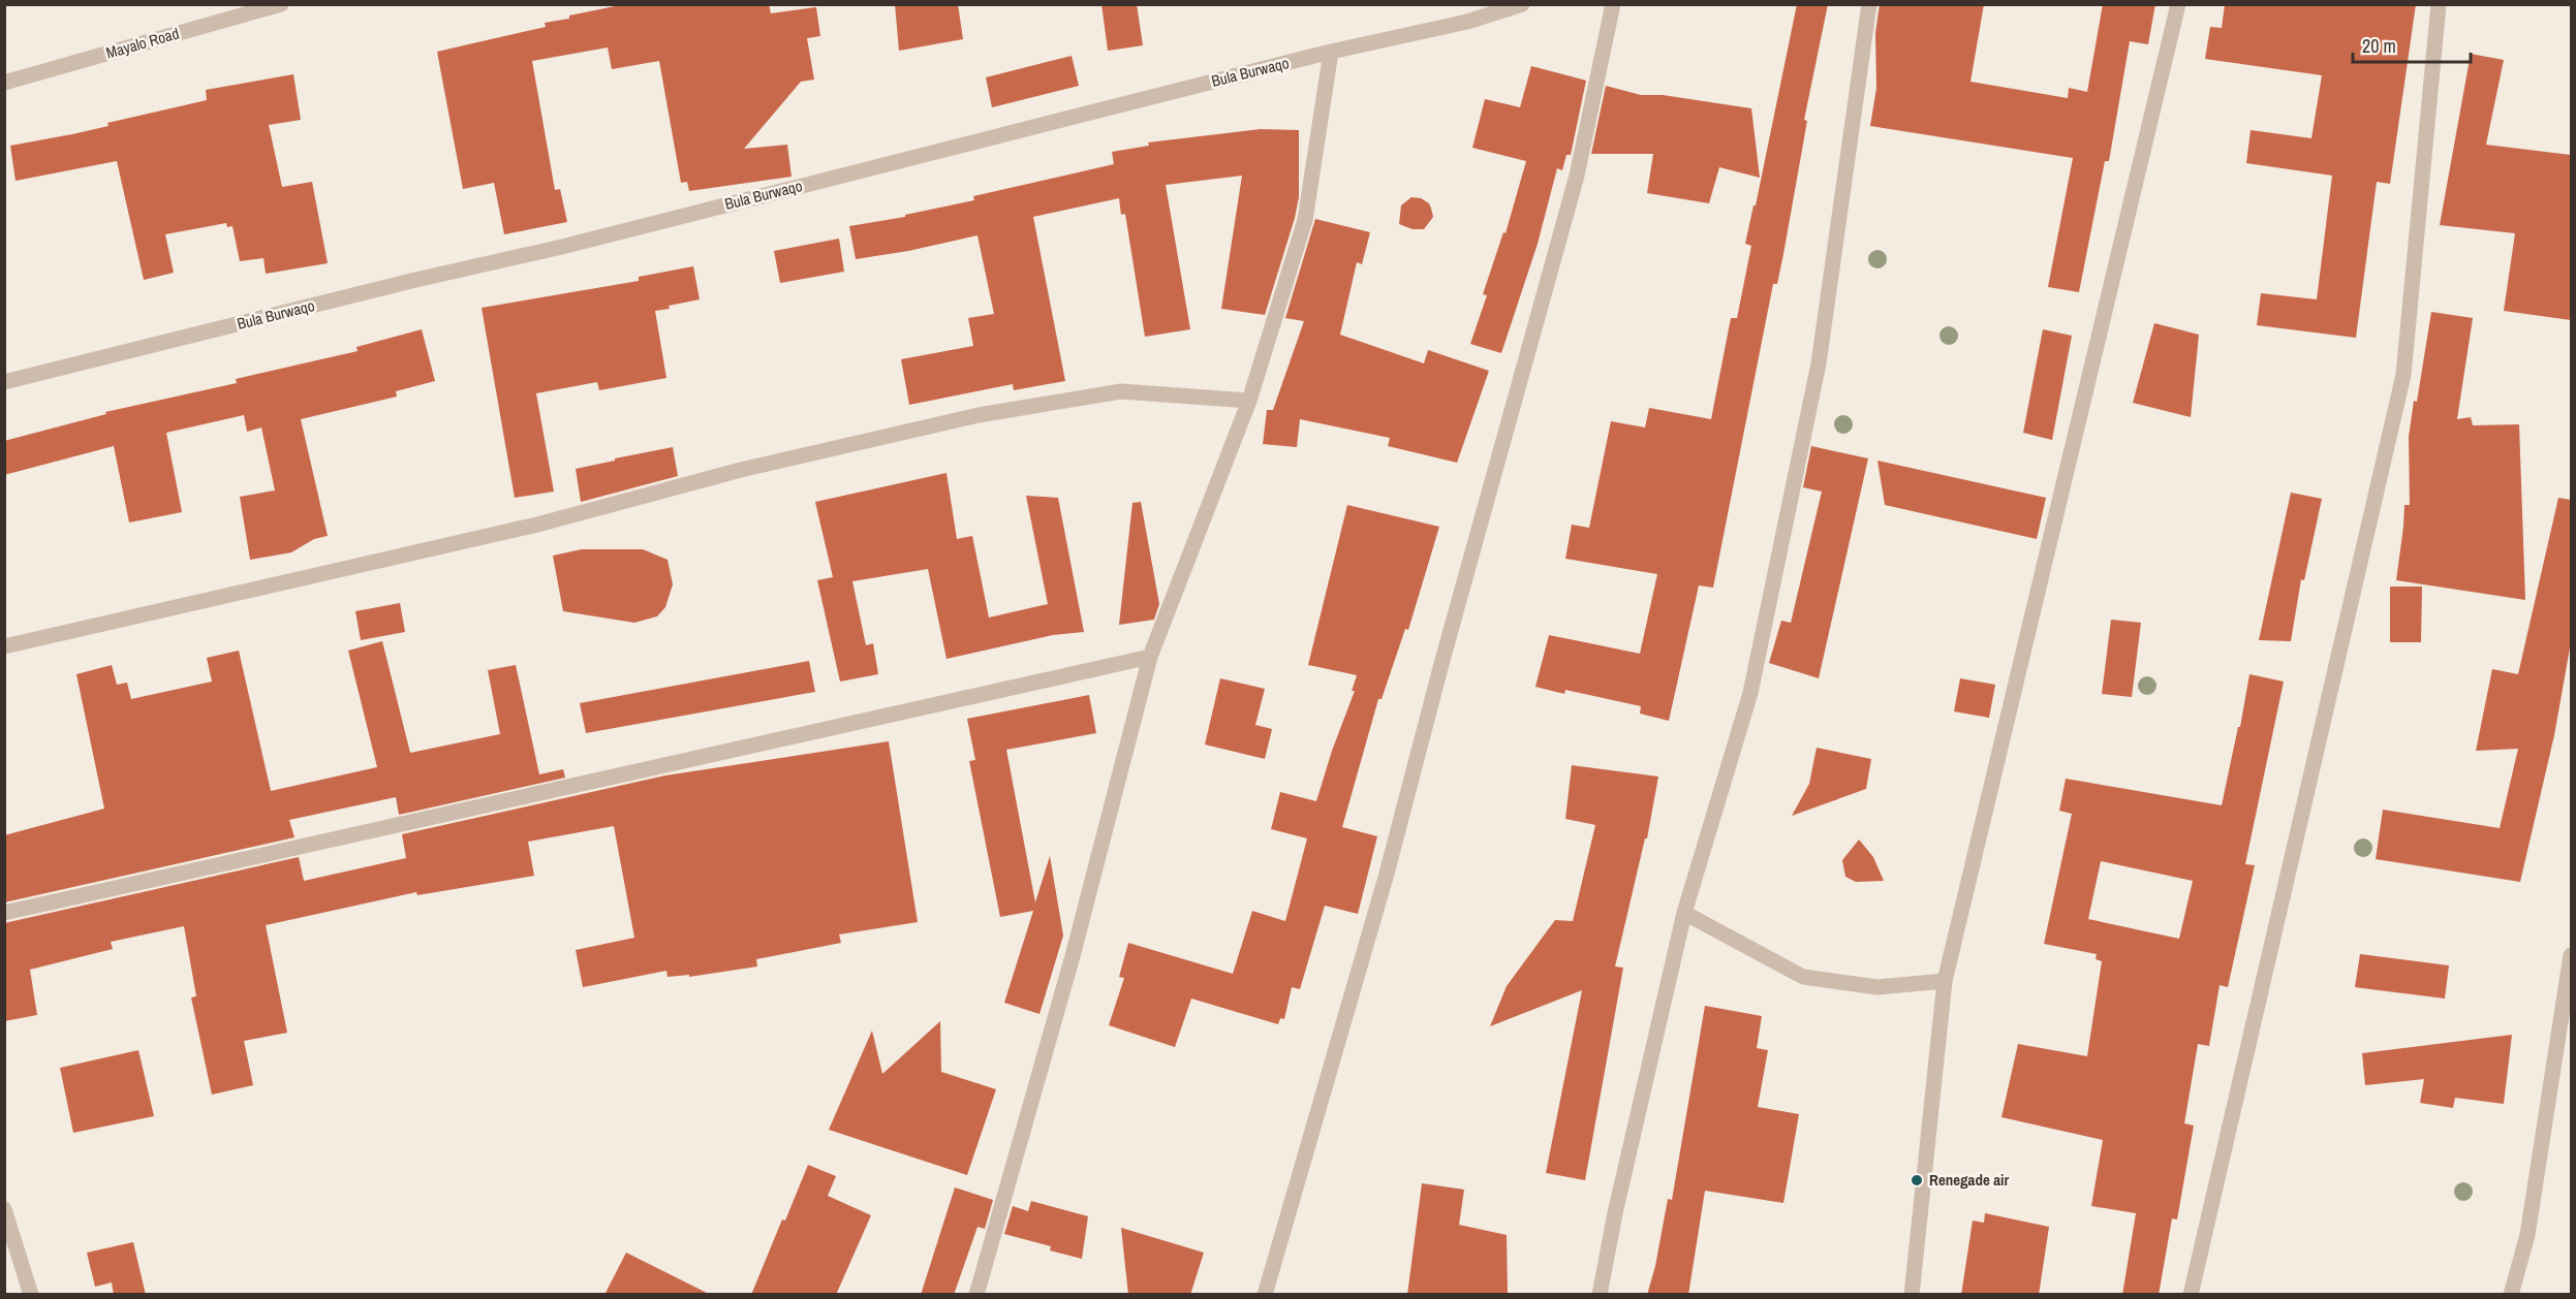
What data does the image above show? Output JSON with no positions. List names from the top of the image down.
{
  "streets": {
    "street": ["Mayalo Road", "Bula Burwaqo"]
  },
  "places": ["Renegade air"],
  "scale_bar": "20 m"
}
